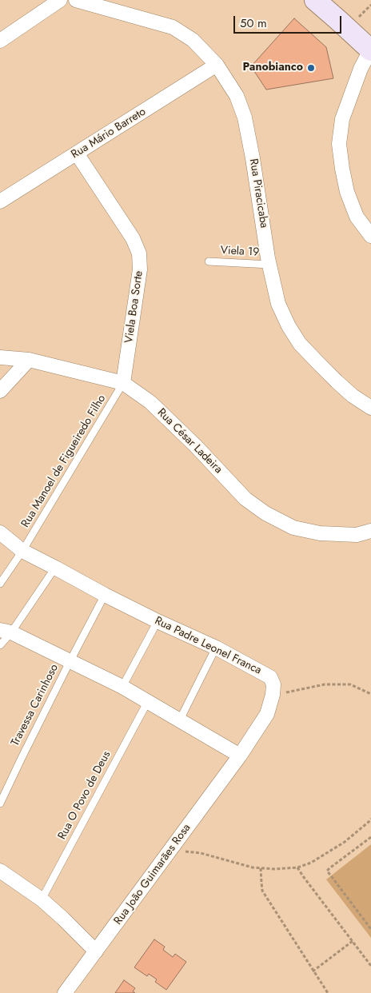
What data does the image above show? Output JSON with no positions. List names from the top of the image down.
{
  "streets": {
    "street": [
      "Rua Mário Barreto",
      "Rua Piracicaba",
      "Viela Boa Sorte",
      "Rua César Ladeira",
      "Rua Padre Leonel Franca",
      "Rua João Guimarães Rosa"
    ],
    "lane": [
      "Viela 19",
      "Rua Manoel de Figueiredo Filho",
      "Travessa Carinhoso",
      "Rua O Povo de Deus"
    ]
  },
  "crossings": [
    ["Rua Mário Barreto", "Rua Piracicaba"],
    ["Rua Mário Barreto", "Viela Boa Sorte"],
    ["Rua Piracicaba", "Viela 19"],
    ["Viela Boa Sorte", "Rua César Ladeira"],
    ["Viela Boa Sorte", "Rua Manoel de Figueiredo Filho"],
    ["Rua César Ladeira", "Rua Manoel de Figueiredo Filho"],
    ["Rua Manoel de Figueiredo Filho", "Rua Padre Leonel Franca"],
    ["Rua Padre Leonel Franca", "Travessa Carinhoso"],
    ["Rua Padre Leonel Franca", "Rua João Guimarães Rosa"]
  ],
  "places": ["Panobianco"],
  "scale_bar": "50 m"
}
